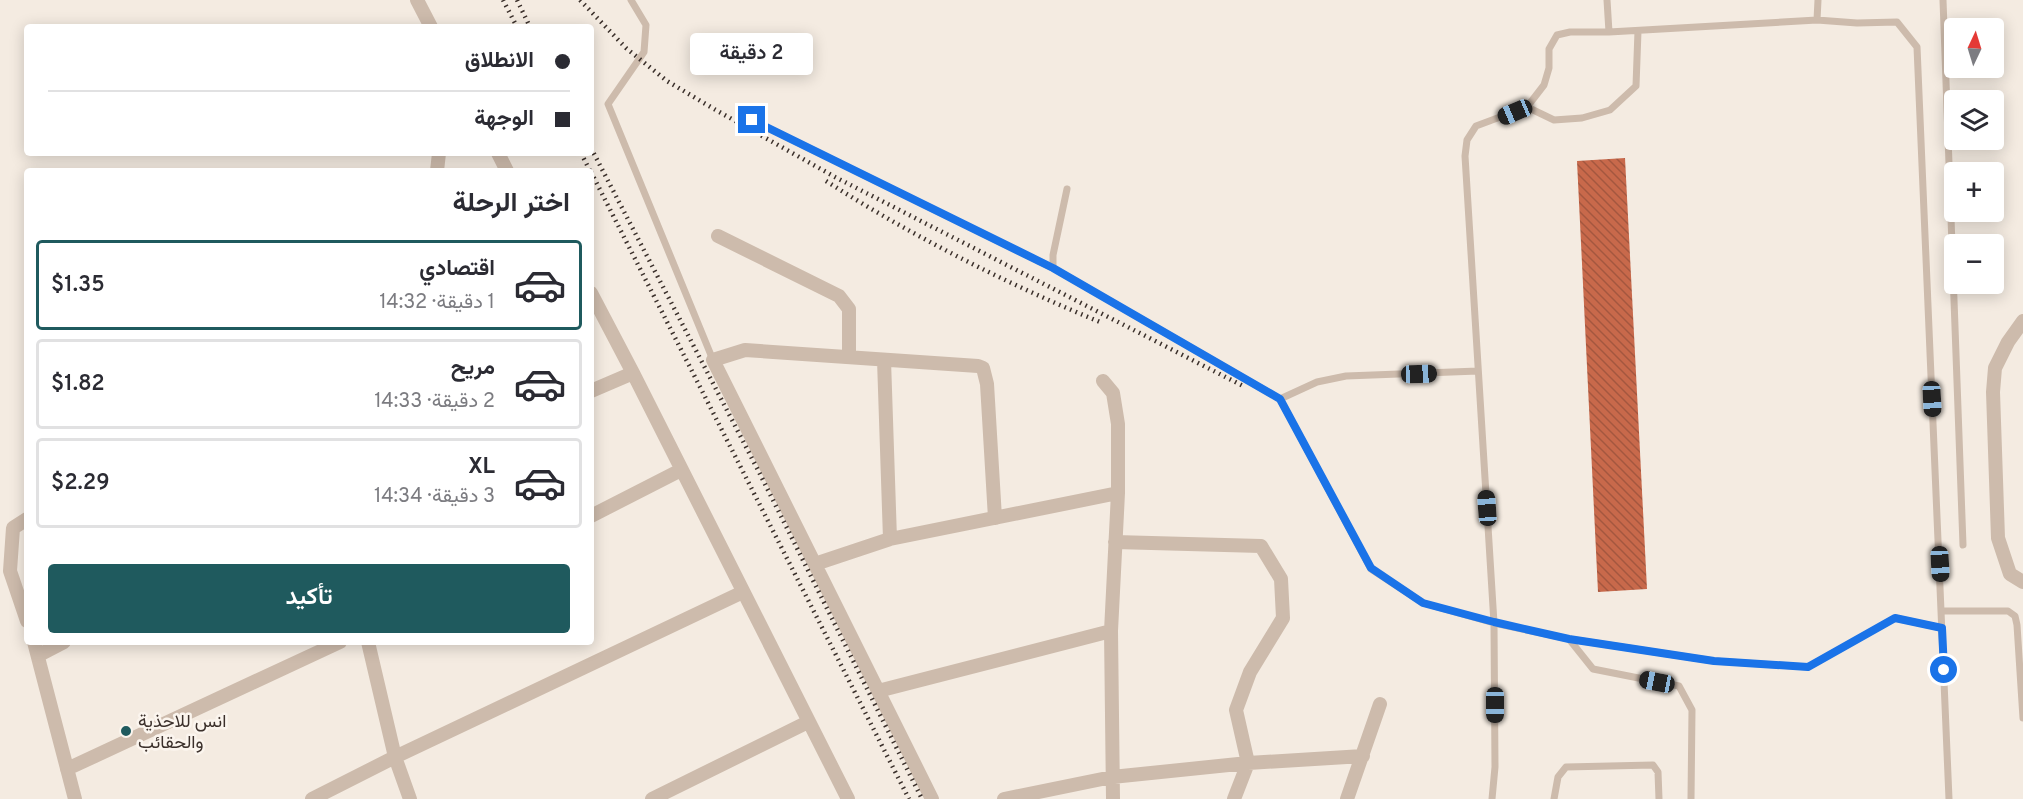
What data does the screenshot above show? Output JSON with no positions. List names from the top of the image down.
{
  "places": ["انس للاحذية والحقائب"],
  "north": "top",
  "page": {
    "map_buttons": ["+", "−"],
    "banner": ["الانطلاق", "الوجهة"],
    "bubble": "2 دقيقة",
    "heading": "اختر الرحلة",
    "list": [
      {
        "name": "اقتصادي",
        "note": "1 دقيقة · 14:32",
        "value": "$1.35"
      },
      {
        "name": "مريح",
        "note": "2 دقيقة · 14:33",
        "value": "$1.82"
      },
      {
        "name": "XL",
        "note": "3 دقيقة · 14:34",
        "value": "$2.29"
      }
    ],
    "buttons": "تأكيد"
  }
}
